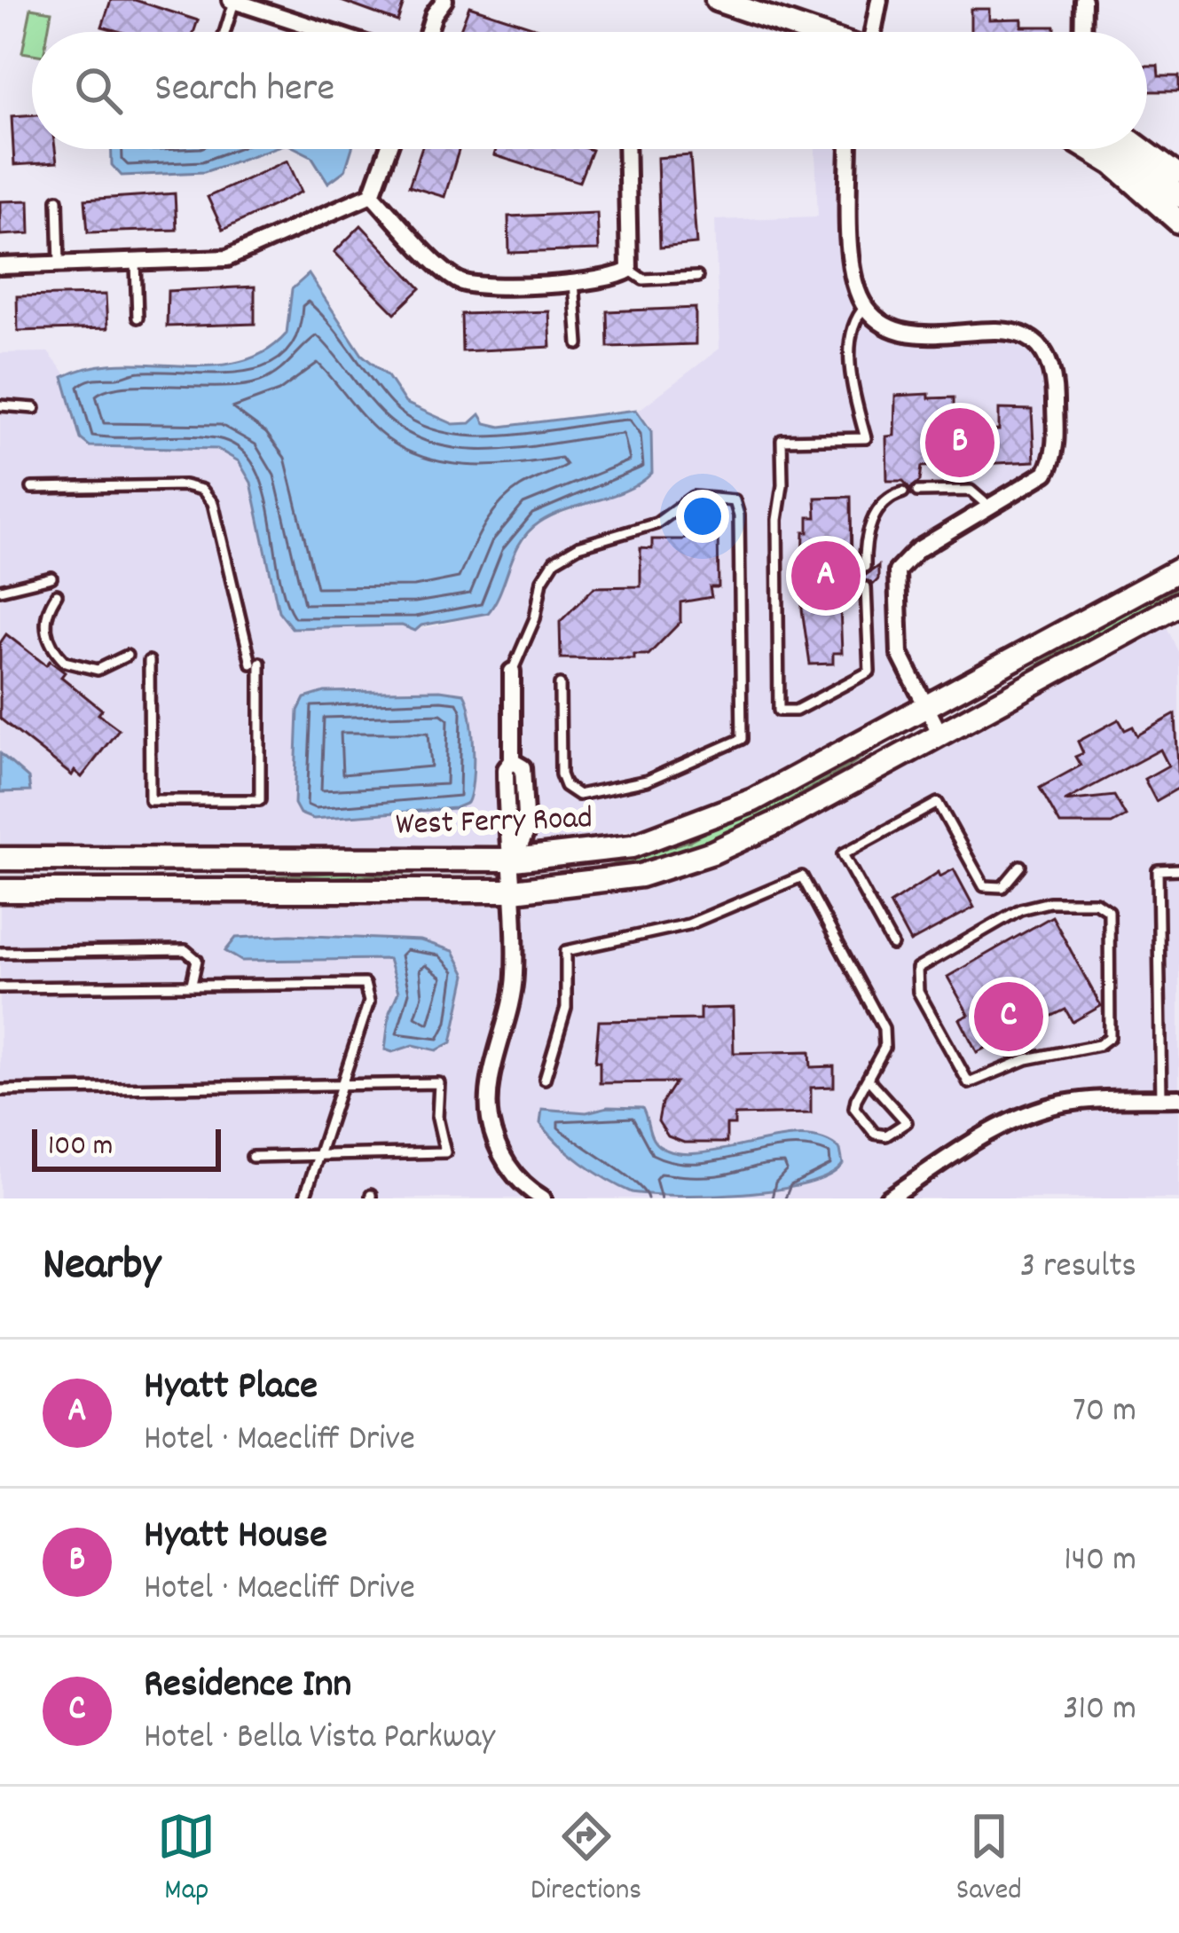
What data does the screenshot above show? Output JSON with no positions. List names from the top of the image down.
{
  "streets": {
    "main road": ["West Ferry Road"]
  },
  "scale_bar": "100 m",
  "page": {
    "search": "Search here",
    "pins": ["B", "A", "C"],
    "scale": "100 m",
    "heading": ["Nearby", "3 results"],
    "list": [
      {
        "mark": "A",
        "name": "Hyatt Place",
        "note": "Hotel · Maecliff Drive",
        "value": "70 m"
      },
      {
        "mark": "B",
        "name": "Hyatt House",
        "note": "Hotel · Maecliff Drive",
        "value": "140 m"
      },
      {
        "mark": "C",
        "name": "Residence Inn",
        "note": "Hotel · Bella Vista Parkway",
        "value": "310 m"
      }
    ],
    "nav": ["Map", "Directions", "Saved"]
  }
}
